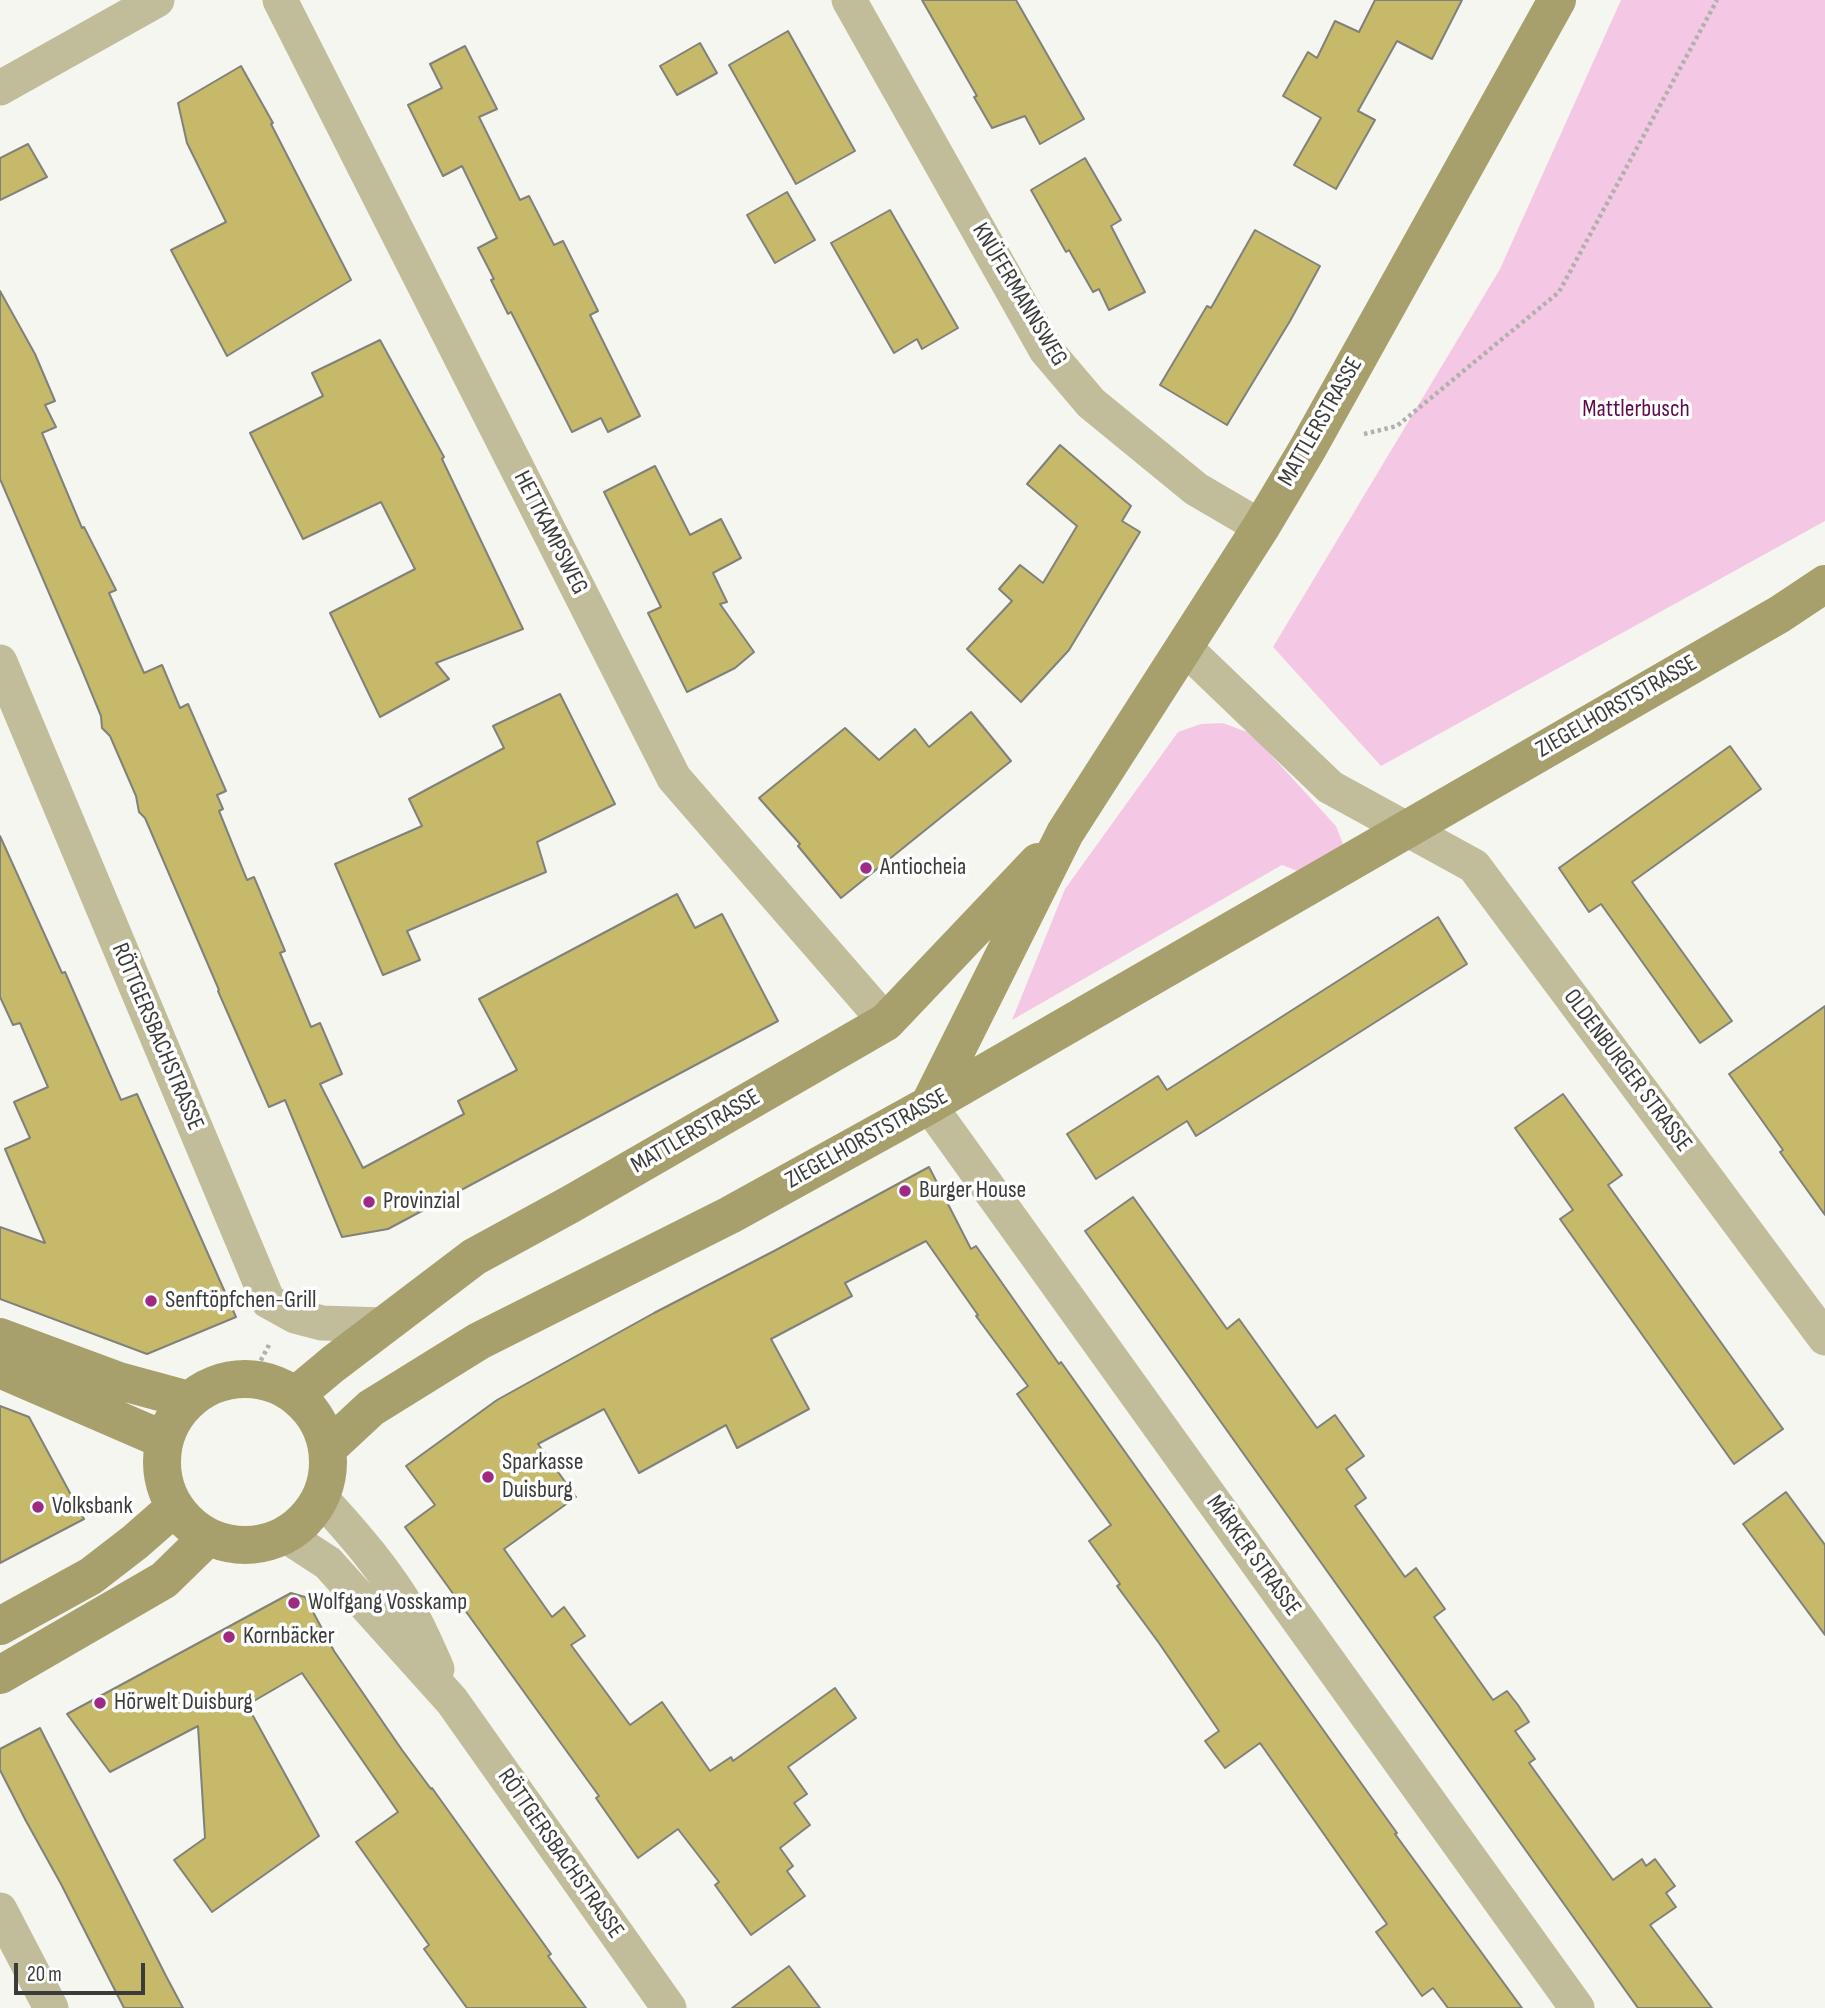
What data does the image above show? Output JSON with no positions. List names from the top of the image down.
{
  "streets": {
    "street": [
      "KNÜFERMANNSWEG",
      "MATTLERSTRASSE",
      "HETTKAMPSWEG",
      "ZIEGELHORSTSTRASSE",
      "RÖTTGERSBACHSTRASSE",
      "OLDENBURGER STRASSE",
      "MÄRKER STRASSE"
    ]
  },
  "crossings": [
    ["KNÜFERMANNSWEG", "MATTLERSTRASSE"],
    ["MATTLERSTRASSE", "HETTKAMPSWEG"],
    ["MATTLERSTRASSE", "ZIEGELHORSTSTRASSE"],
    ["MATTLERSTRASSE", "RÖTTGERSBACHSTRASSE"],
    ["MATTLERSTRASSE", "MÄRKER STRASSE"],
    ["ZIEGELHORSTSTRASSE", "RÖTTGERSBACHSTRASSE"],
    ["ZIEGELHORSTSTRASSE", "OLDENBURGER STRASSE"],
    ["ZIEGELHORSTSTRASSE", "MÄRKER STRASSE"]
  ],
  "parks": ["Mattlerbusch"],
  "places": [
    "Antiocheia",
    "Burger House",
    "Provinzial",
    "Senftöpfchen-Grill",
    "Sparkasse Duisburg",
    "Volksbank",
    "Wolfgang Vosskamp",
    "Kornbäcker",
    "Hörwelt Duisburg"
  ],
  "scale_bar": "20 m"
}
